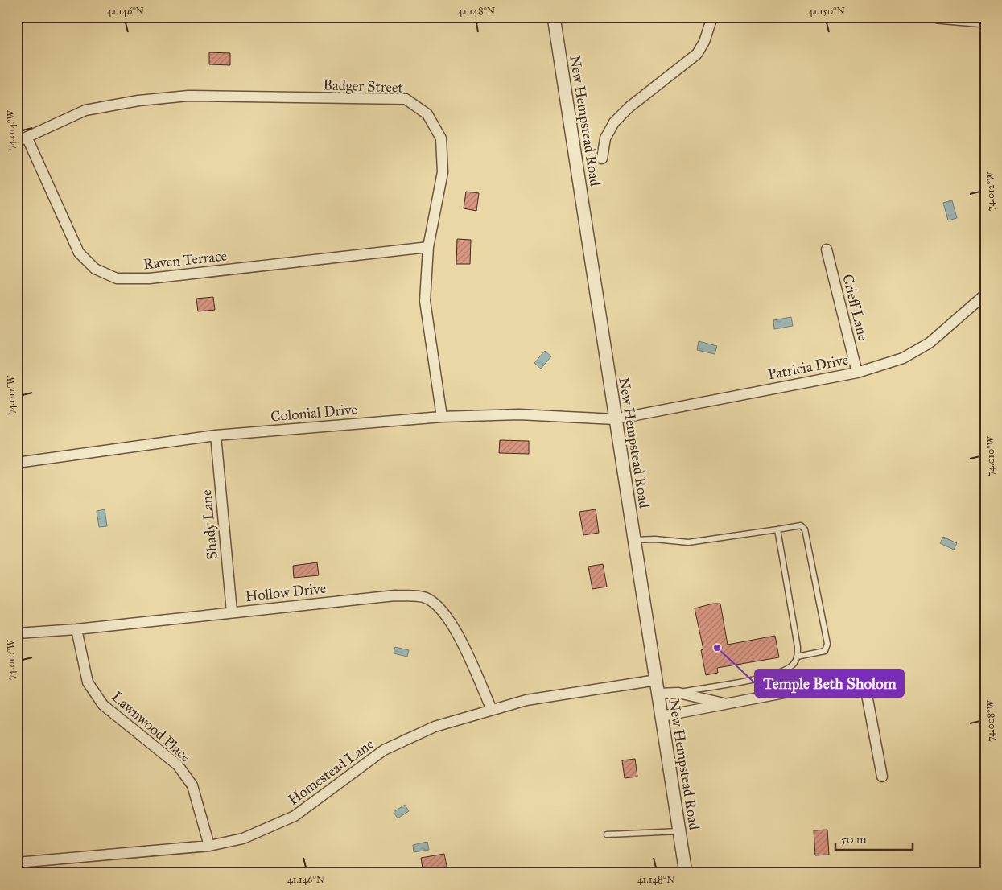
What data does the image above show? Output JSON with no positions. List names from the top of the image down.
{
  "streets": {
    "street": [
      "Badger Street",
      "New Hempstead Road",
      "Raven Terrace",
      "Crieff Lane",
      "Patricia Drive",
      "Colonial Drive",
      "Shady Lane",
      "Hollow Drive",
      "Lawnwood Place",
      "Homestead Lane"
    ]
  },
  "crossings": [
    ["Badger Street", "Raven Terrace"],
    ["Badger Street", "Colonial Drive"],
    ["New Hempstead Road", "Patricia Drive"],
    ["New Hempstead Road", "Colonial Drive"],
    ["New Hempstead Road", "Homestead Lane"],
    ["Crieff Lane", "Patricia Drive"],
    ["Patricia Drive", "Colonial Drive"],
    ["Colonial Drive", "Shady Lane"],
    ["Shady Lane", "Hollow Drive"],
    ["Hollow Drive", "Lawnwood Place"],
    ["Hollow Drive", "Homestead Lane"],
    ["Lawnwood Place", "Homestead Lane"]
  ],
  "places": ["Temple Beth Sholom"],
  "scale_bar": "50 m",
  "coordinates": [
    "41.146°N",
    "41.148°N",
    "41.150°N",
    "74.014°W",
    "74.012°W",
    "74.010°W",
    "74.008°W"
  ]
}
